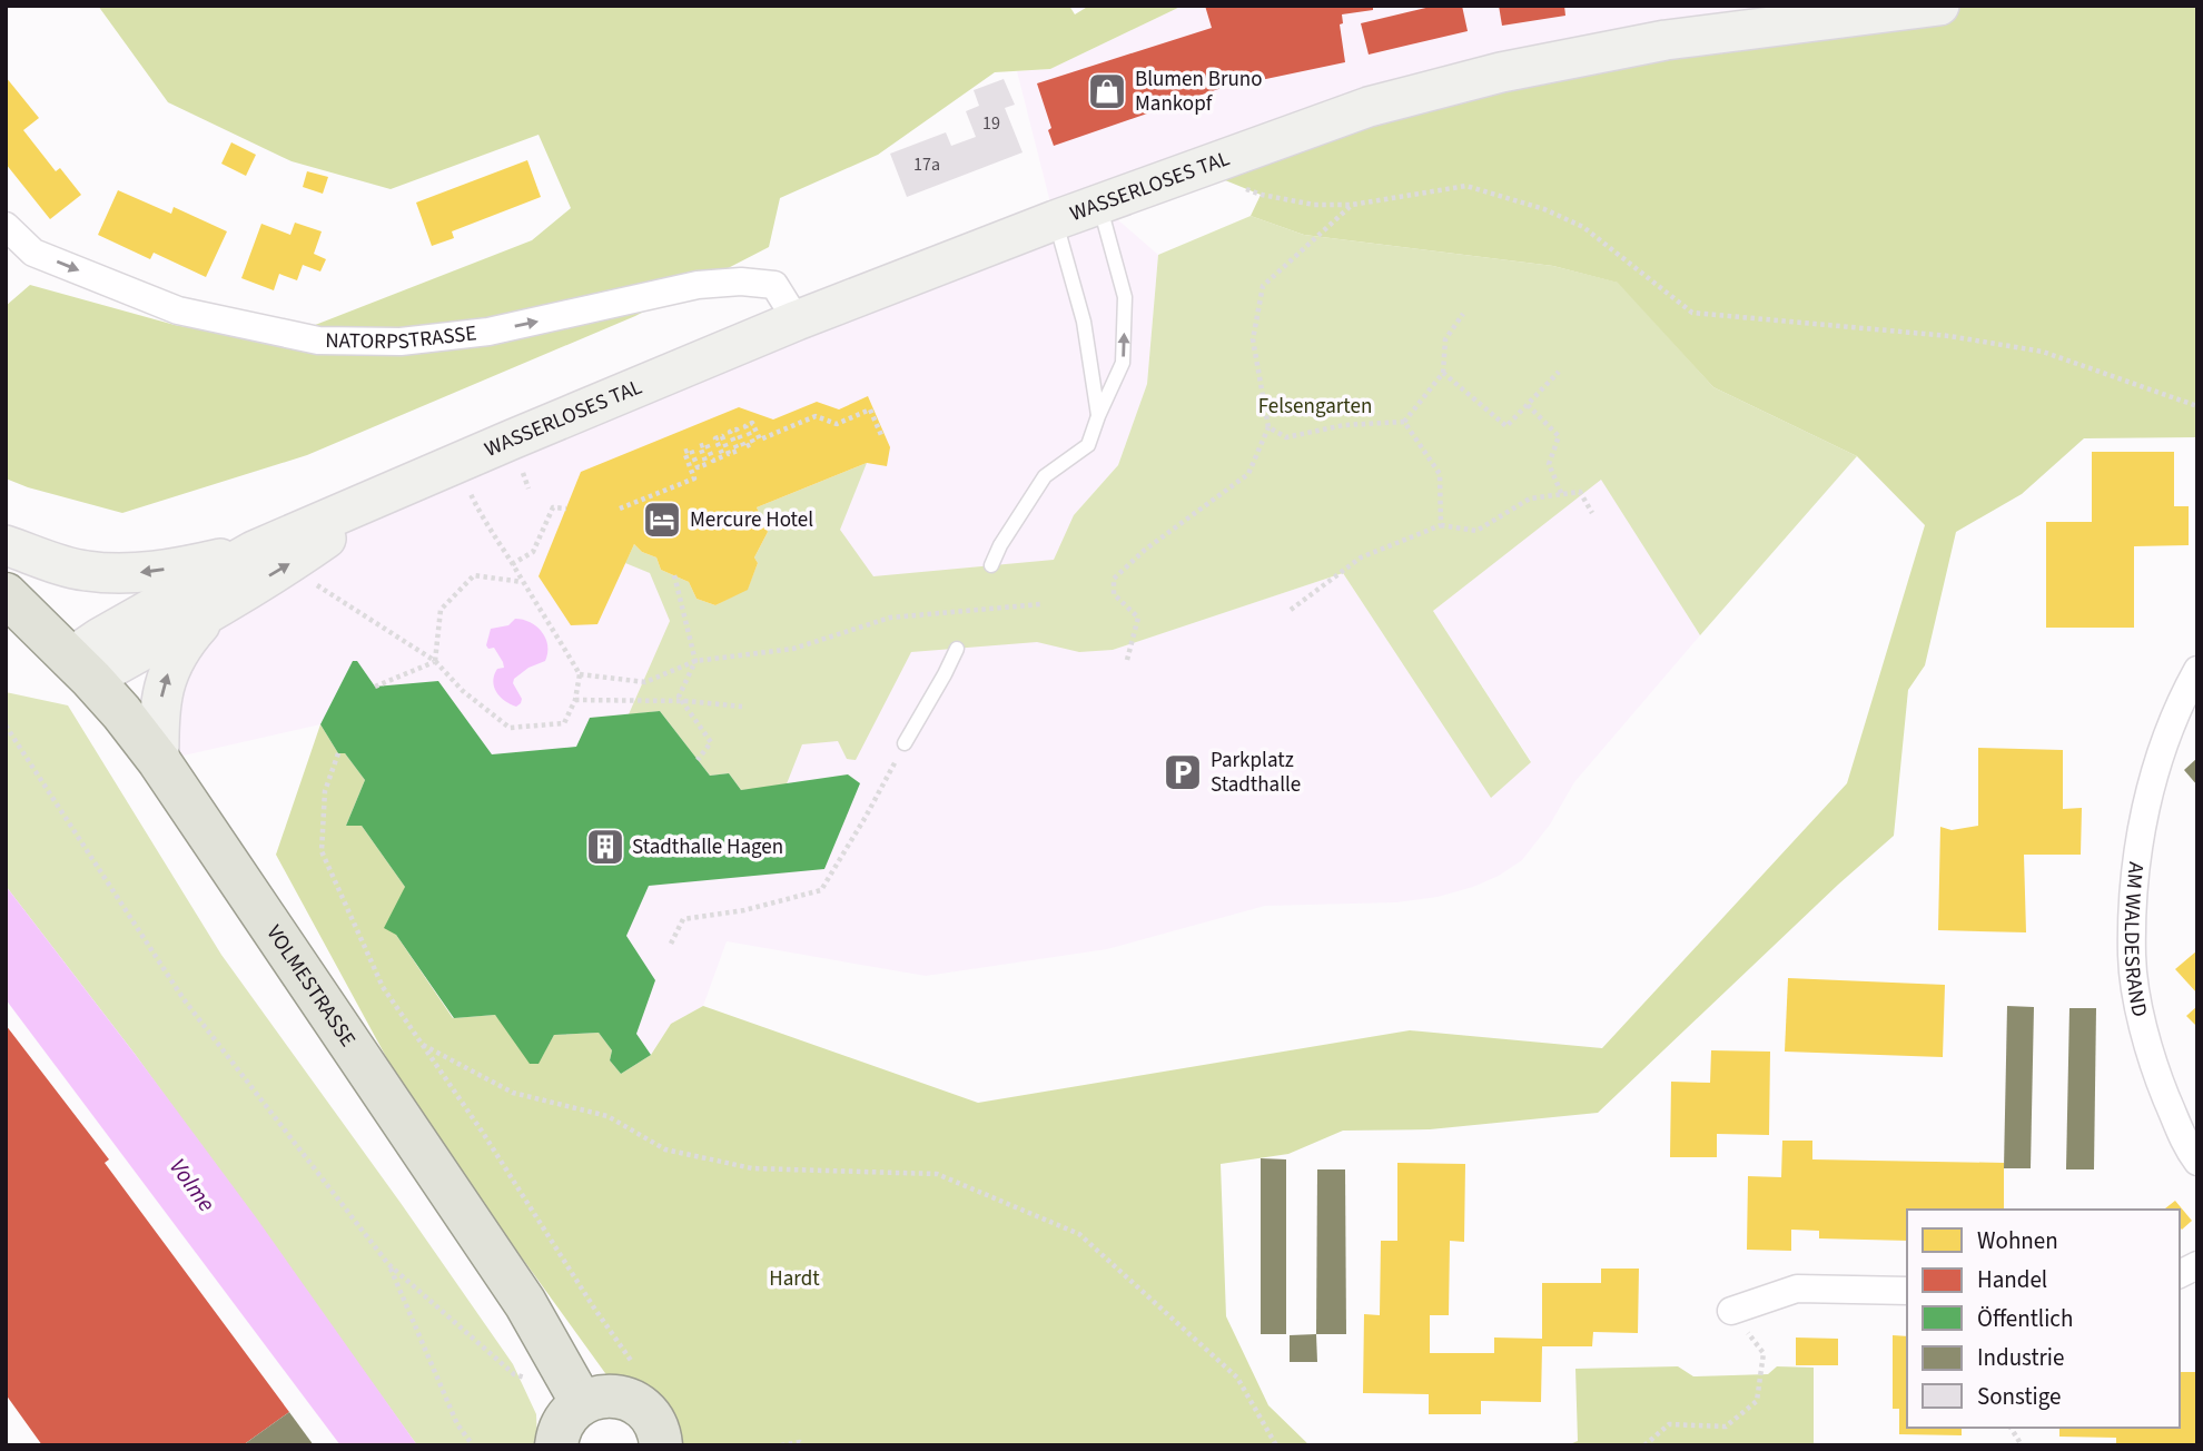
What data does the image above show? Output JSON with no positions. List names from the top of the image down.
{
  "streets": {
    "main road": ["WASSERLOSES TAL", "VOLMESTRASSE"],
    "street": ["NATORPSTRASSE", "AM WALDESRAND"]
  },
  "crossings": [
    ["WASSERLOSES TAL", "NATORPSTRASSE"],
    ["WASSERLOSES TAL", "VOLMESTRASSE"]
  ],
  "one_way": ["NATORPSTRASSE"],
  "water": ["Volme"],
  "parks": ["Felsengarten", "Hardt"],
  "places": {
    "shop": ["Blumen Bruno Mankopf"],
    "hotel": ["Mercure Hotel"],
    "parking": ["Parkplatz Stadthalle"],
    "building": ["Stadthalle Hagen"]
  },
  "house_numbers": ["19", "17a"],
  "legend": [
    "Wohnen",
    "Handel",
    "Öffentlich",
    "Industrie",
    "Sonstige"
  ]
}
